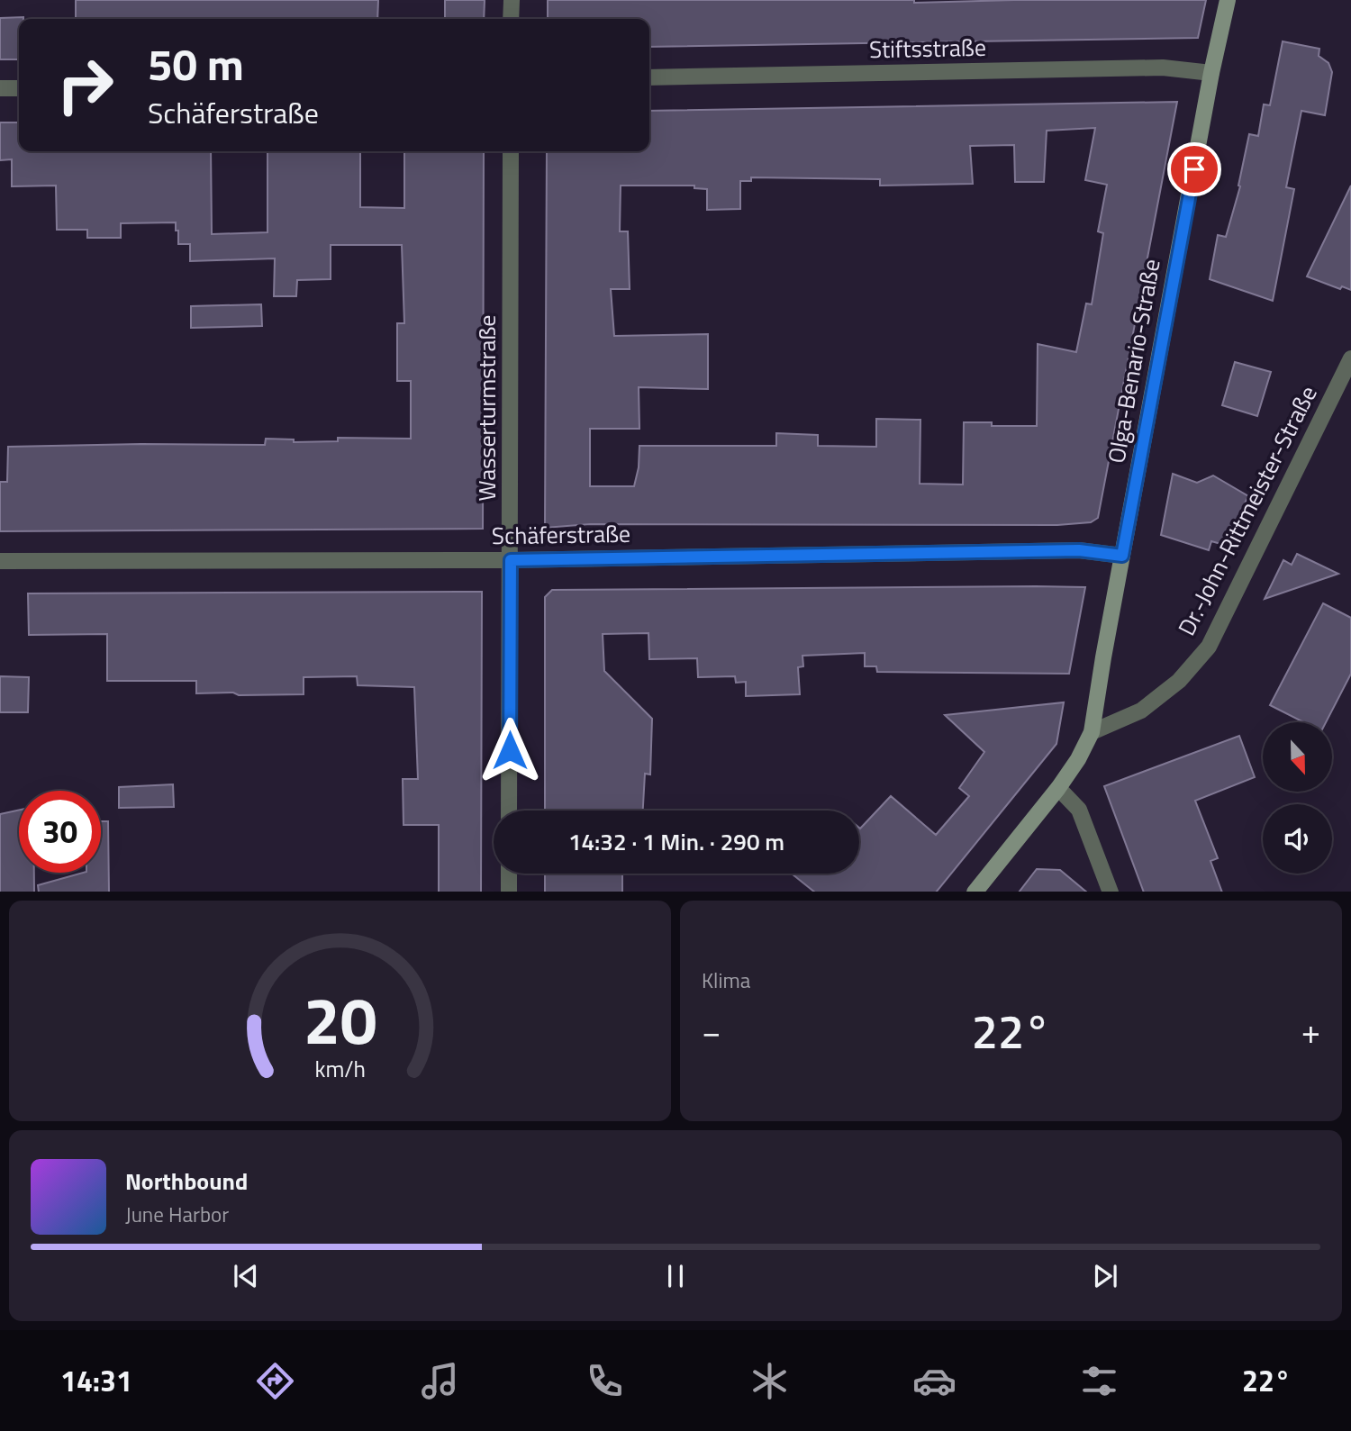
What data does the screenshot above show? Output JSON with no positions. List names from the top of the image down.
{
  "streets": {
    "street": [
      "Stiftsstraße",
      "Olga-Benario-Straße",
      "Wasserturmstraße",
      "Dr.-John-Rittmeister-Straße",
      "Schäferstraße"
    ]
  },
  "crossings": [
    ["Stiftsstraße", "Olga-Benario-Straße"],
    ["Olga-Benario-Straße", "Dr.-John-Rittmeister-Straße"],
    ["Olga-Benario-Straße", "Schäferstraße"],
    ["Wasserturmstraße", "Schäferstraße"]
  ],
  "north": "bottom",
  "page": {
    "turn": ["50 m", "Schäferstraße"],
    "limit": "30",
    "trip": "14:32 · 1 Min. · 290 m",
    "tile": "Klima",
    "heat": ["−", "22°", "+"],
    "song": ["Northbound", "June Harbor"],
    "tabs": ["14:31", "22°"],
    "gauge": ["20", "km/h"]
  }
}
